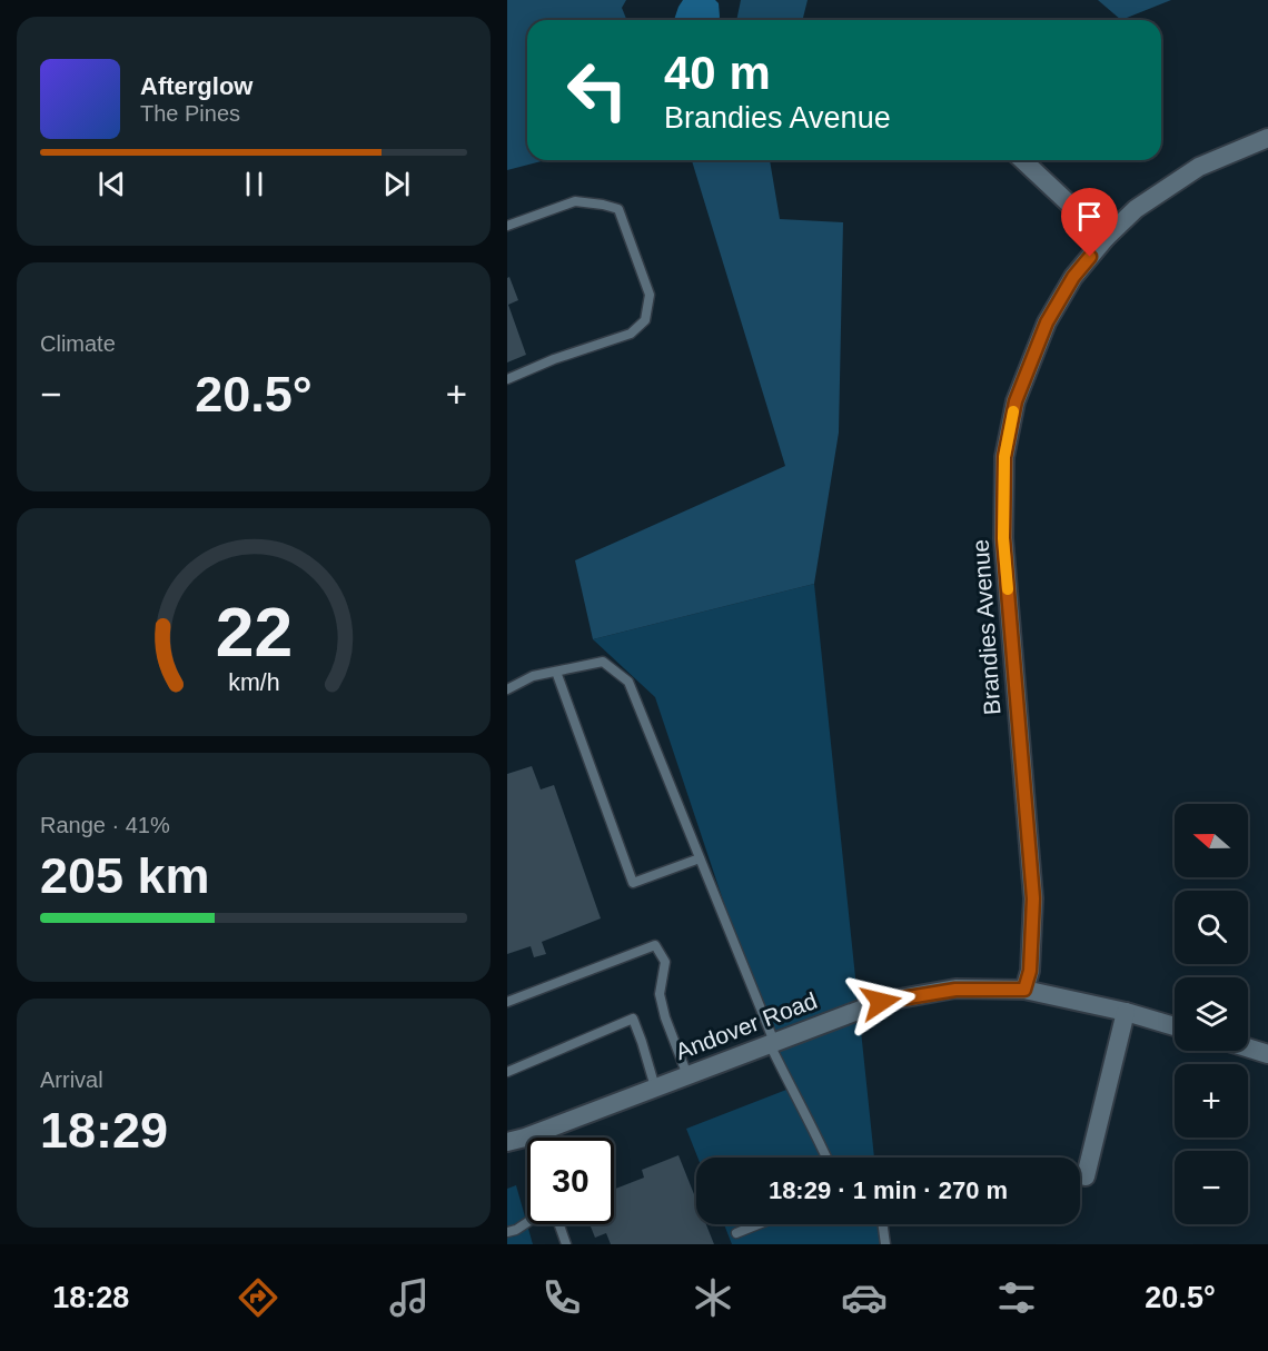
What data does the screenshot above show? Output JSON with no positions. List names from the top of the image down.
{
  "streets": {
    "street": ["Brandies Avenue", "Andover Road"]
  },
  "crossings": [
    ["Brandies Avenue", "Andover Road"]
  ],
  "north": "left",
  "page": {
    "turn": ["40 m", "Brandies Avenue"],
    "song": ["Afterglow", "The Pines"],
    "tile": [
      "Climate",
      ["Range · 41%", "205 km"],
      ["Arrival", "18:29"]
    ],
    "heat": ["−", "20.5°", "+"],
    "map_buttons": ["+", "−"],
    "limit": "30",
    "trip": "18:29 · 1 min · 270 m",
    "tabs": ["18:28", "20.5°"],
    "gauge": ["22", "km/h"]
  }
}
